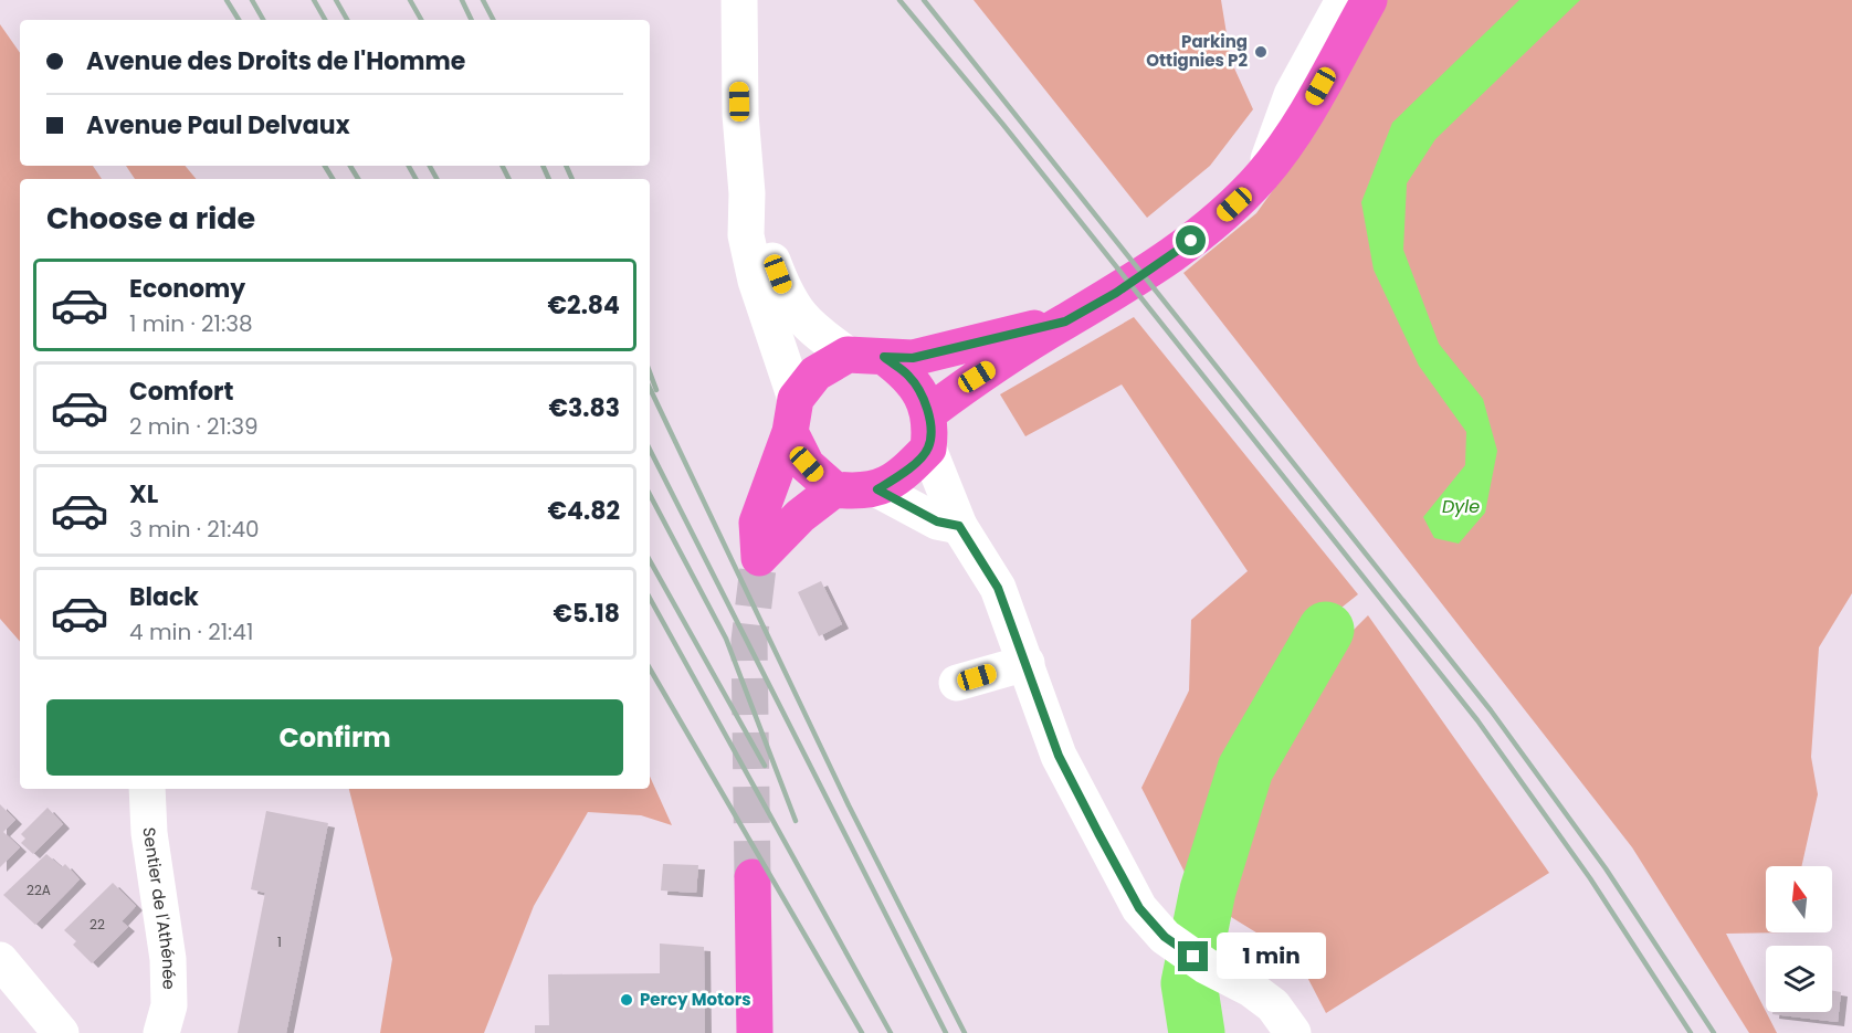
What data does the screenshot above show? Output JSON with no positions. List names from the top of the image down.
{
  "streets": {
    "street": ["Sentier de l'Athénée"]
  },
  "water": ["Dyle"],
  "places": ["Parking Ottignies P2", "Percy Motors"],
  "house_numbers": ["22A", "22", "1"],
  "north": "top",
  "page": {
    "banner": ["Avenue des Droits de l'Homme", "Avenue Paul Delvaux"],
    "heading": "Choose a ride",
    "list": [
      {
        "name": "Economy",
        "note": "1 min · 21:38",
        "value": "€2.84"
      },
      {
        "name": "Comfort",
        "note": "2 min · 21:39",
        "value": "€3.83"
      },
      {
        "name": "XL",
        "note": "3 min · 21:40",
        "value": "€4.82"
      },
      {
        "name": "Black",
        "note": "4 min · 21:41",
        "value": "€5.18"
      }
    ],
    "buttons": "Confirm",
    "bubble": "1 min"
  }
}
